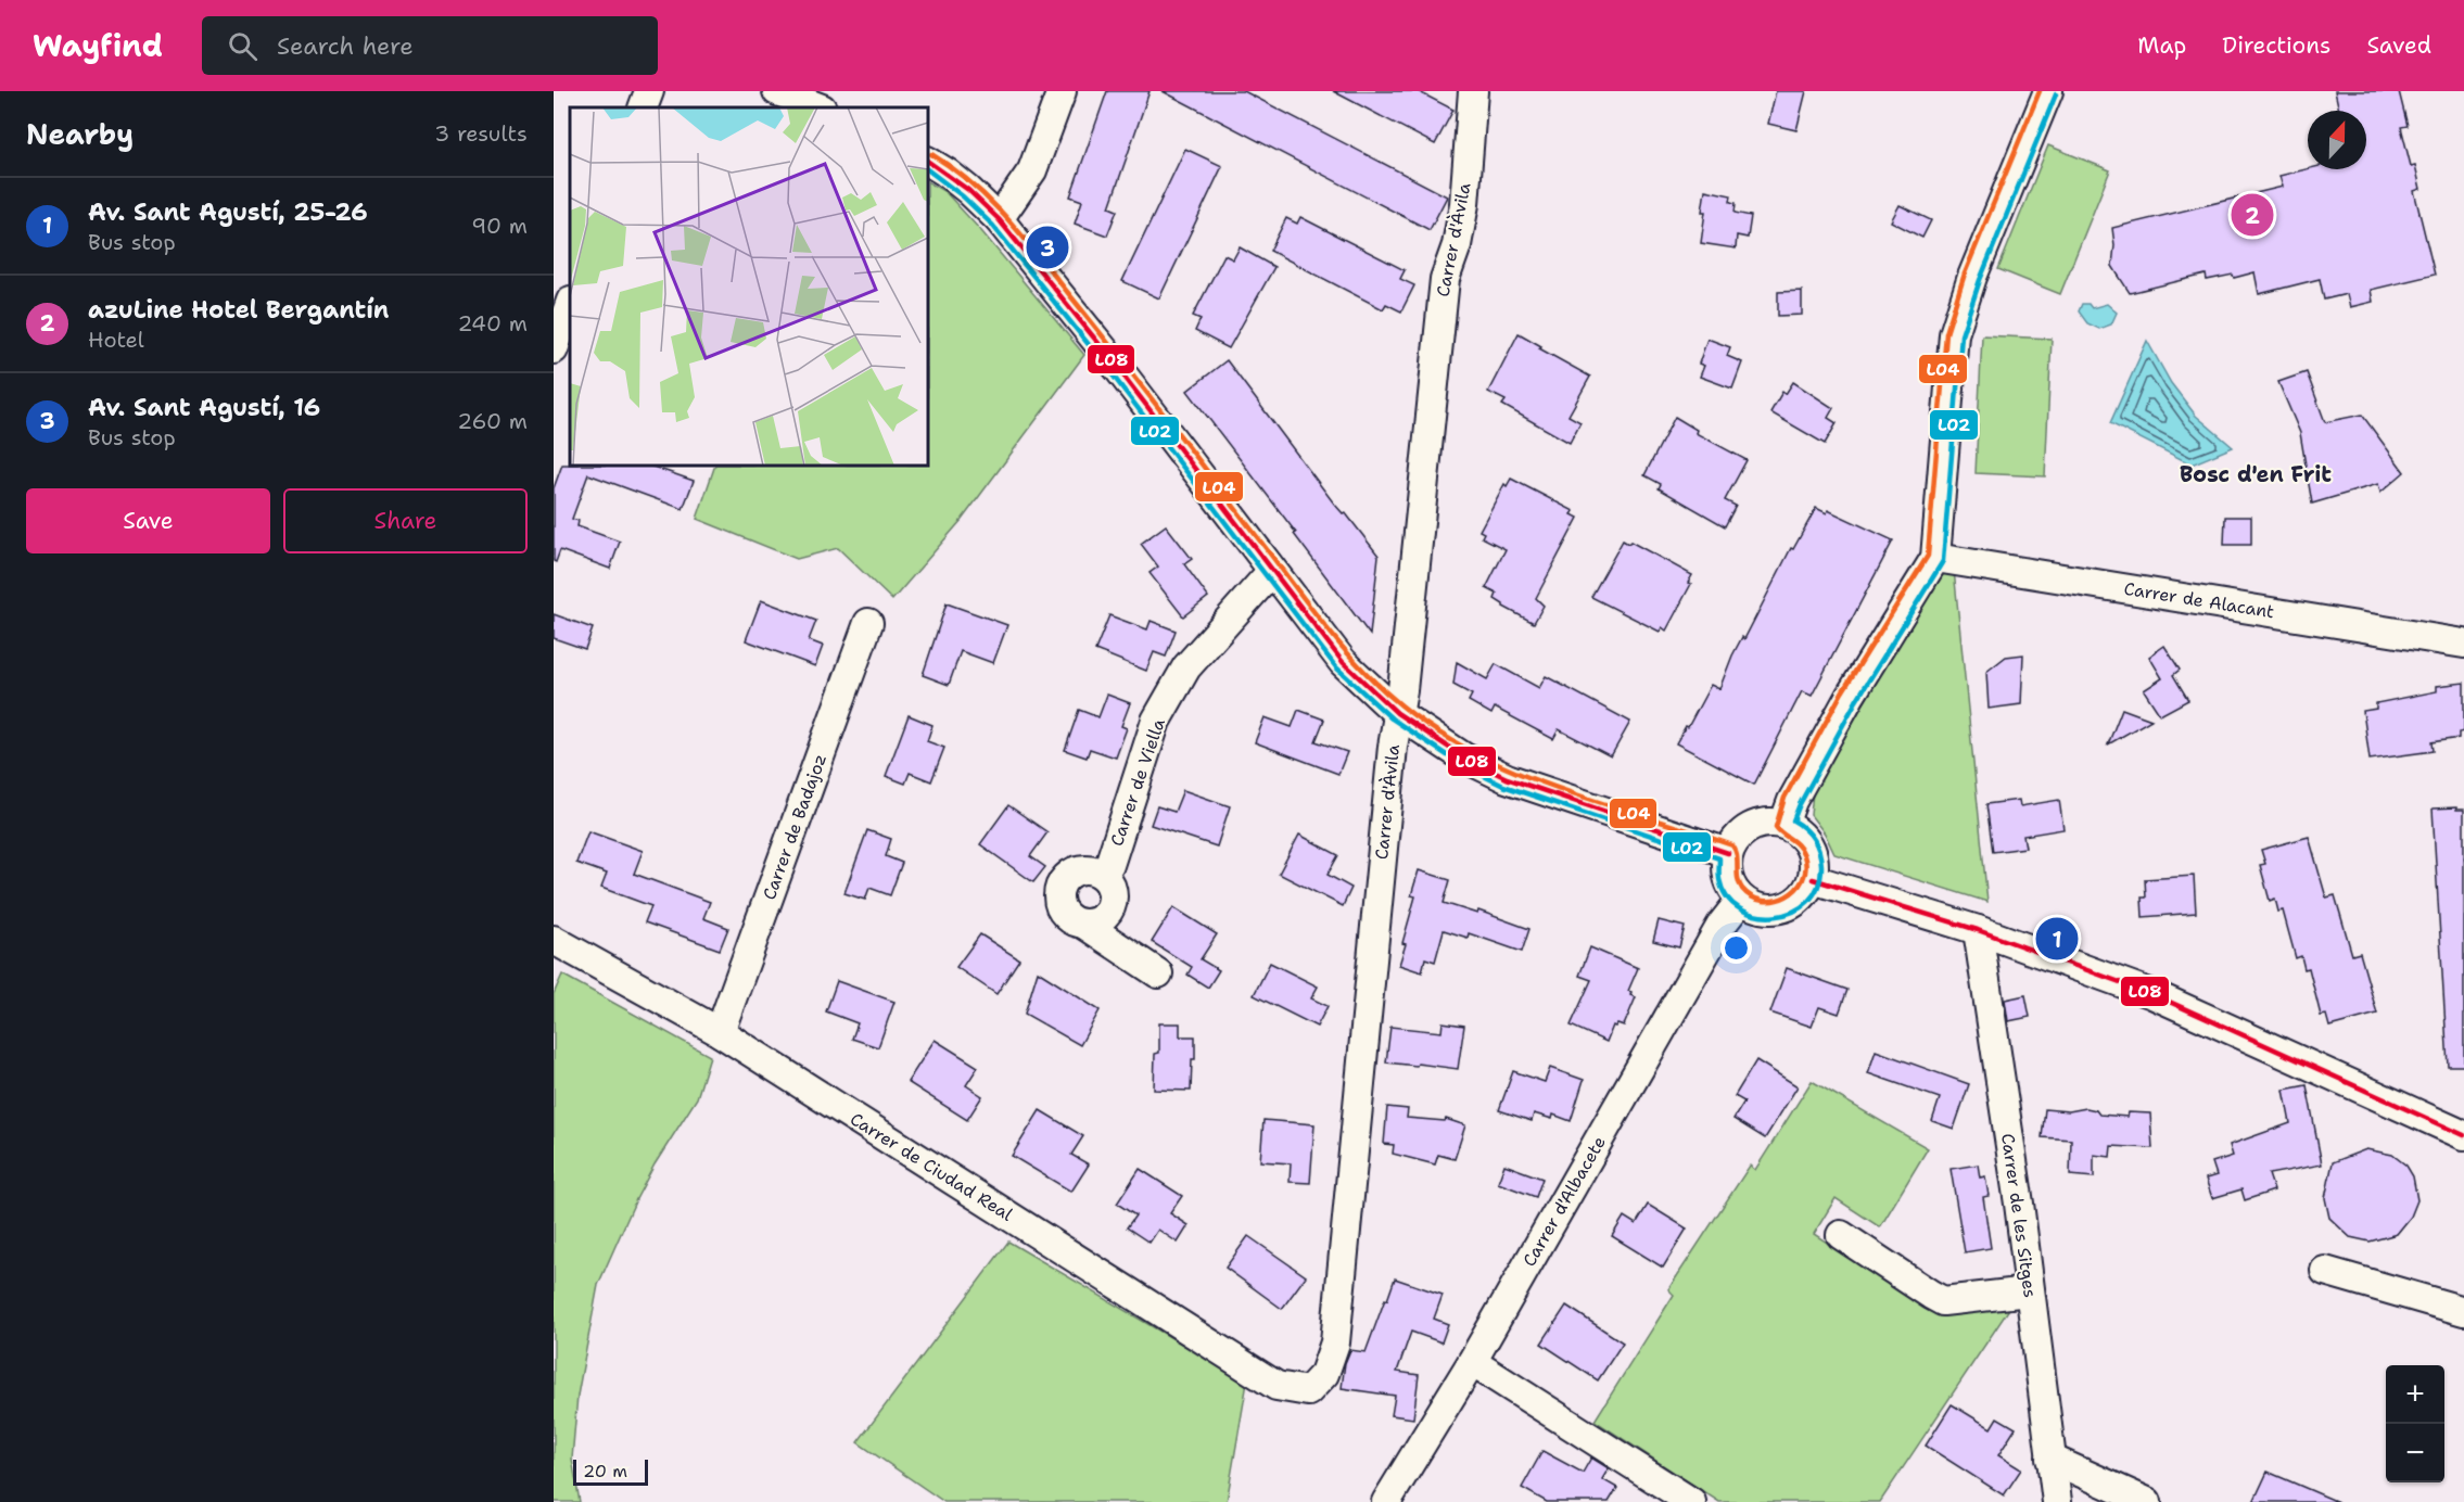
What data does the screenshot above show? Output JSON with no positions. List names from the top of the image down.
{
  "streets": {
    "street": [
      "Carrer d'Àvila",
      "Carrer de Alacant",
      "Carrer de Viella",
      "Carrer de Badajoz",
      "Carrer de Ciudad Real",
      "Carrer d'Albacete",
      "Carrer de les Sitges"
    ]
  },
  "crossings": [
    ["Carrer d'Àvila", "Carrer de Ciudad Real"],
    ["Carrer de Badajoz", "Carrer de Ciudad Real"]
  ],
  "districts": ["Bosc d'en Frit"],
  "lines": ["transit line L04", "transit line L02", "transit line L08"],
  "scale_bar": "20 m",
  "north": "top",
  "page": {
    "header": "Wayfind",
    "search": "Search here",
    "nav": ["Map", "Directions", "Saved"],
    "heading": ["Nearby", "3 results"],
    "list": [
      {
        "mark": "1",
        "name": "Av. Sant Agustí, 25-26",
        "note": "Bus stop",
        "value": "90 m"
      },
      {
        "mark": "2",
        "name": "azuLine Hotel Bergantín",
        "note": "Hotel",
        "value": "240 m"
      },
      {
        "mark": "3",
        "name": "Av. Sant Agustí, 16",
        "note": "Bus stop",
        "value": "260 m"
      }
    ],
    "pins": ["2", "3", "1"],
    "buttons": ["Save", "Share"],
    "map_buttons": ["+", "−"],
    "scale": "20 m"
  }
}
